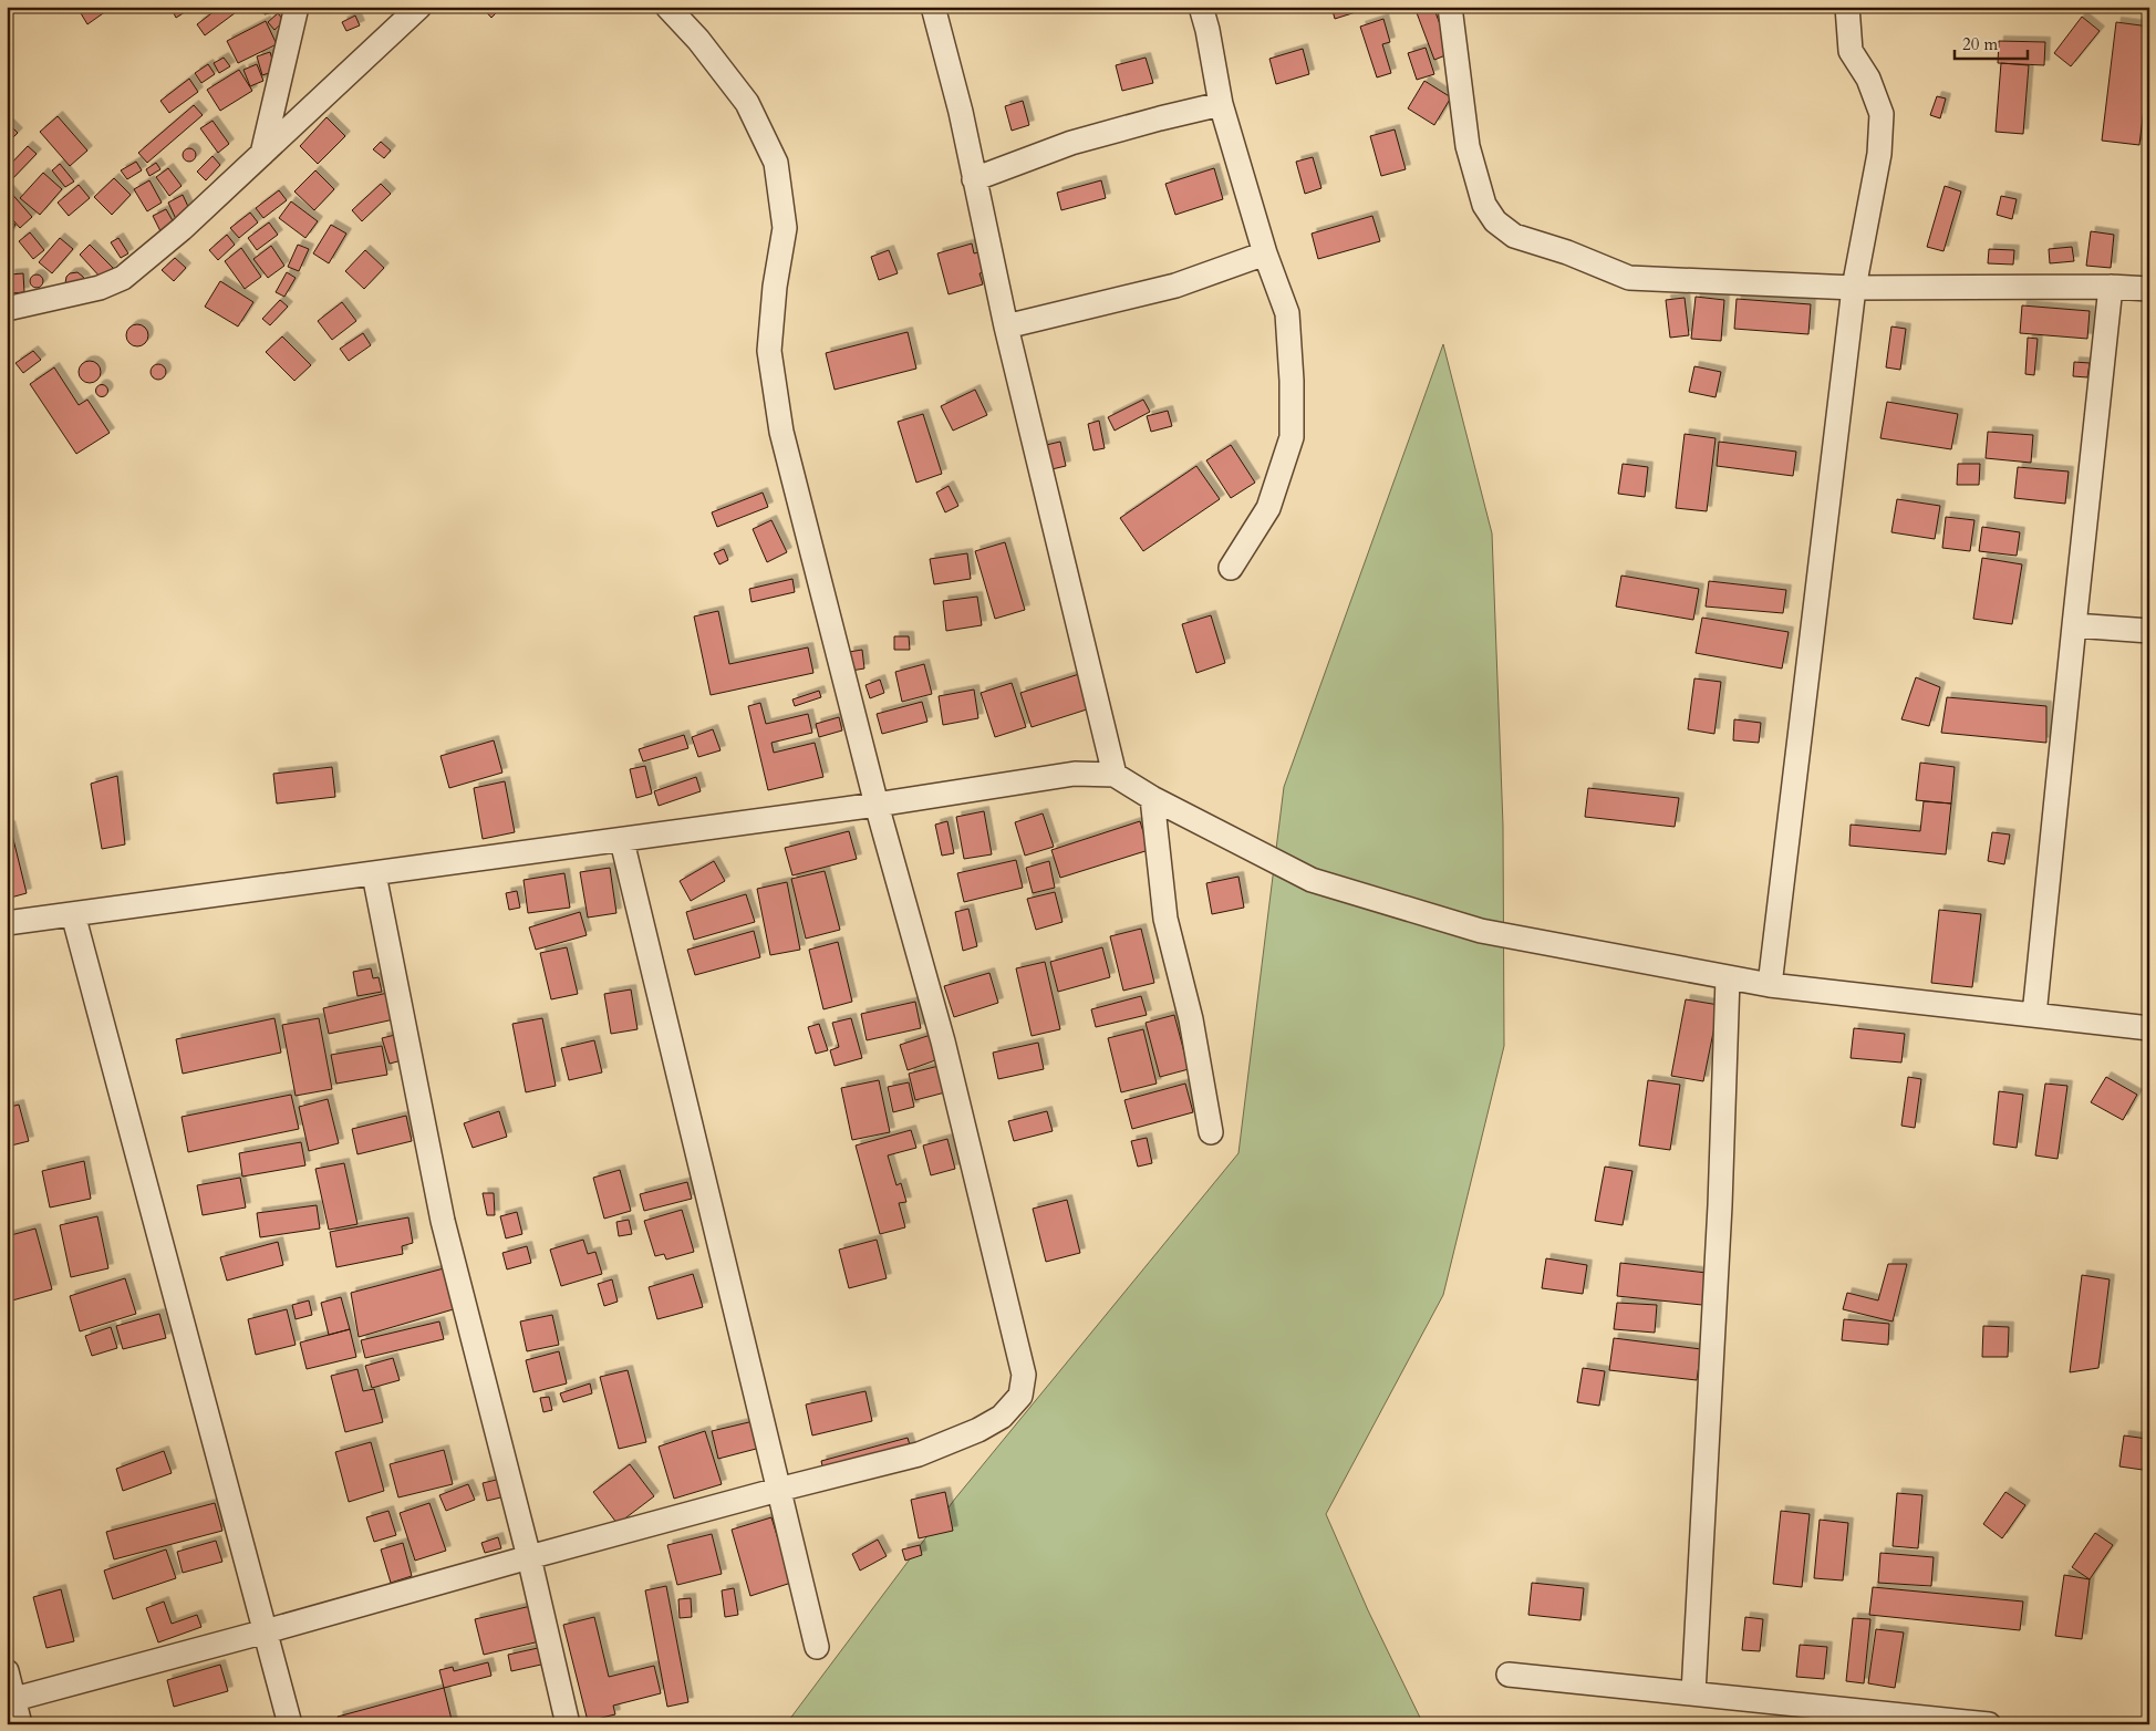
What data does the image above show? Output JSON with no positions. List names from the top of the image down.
{
  "scale_bar": "20 m"
}
